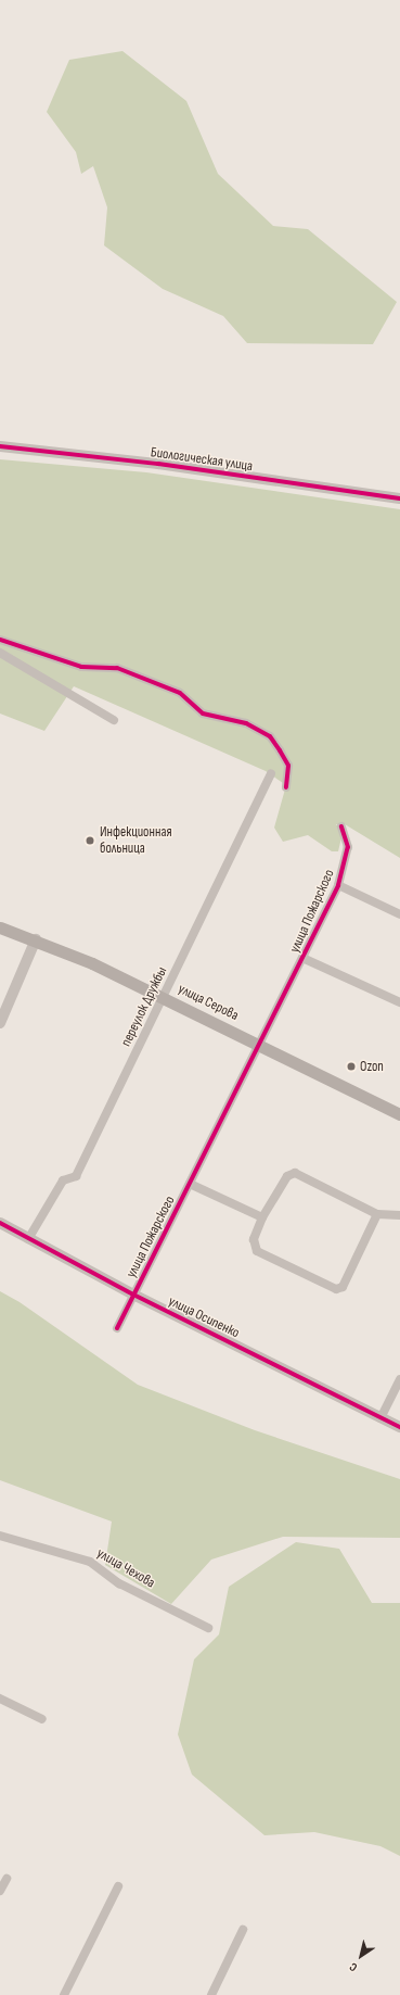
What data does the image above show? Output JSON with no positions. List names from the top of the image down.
{
  "streets": {
    "main road": ["улица Серова"],
    "street": [
      "Биологическая улица",
      "улица Пожарского",
      "переулок Дружбы",
      "улица Осипенко",
      "улица Чехова"
    ]
  },
  "crossings": [
    ["улица Пожарского", "улица Серова"],
    ["улица Пожарского", "улица Осипенко"],
    ["улица Серова", "переулок Дружбы"],
    ["переулок Дружбы", "улица Осипенко"]
  ],
  "places": ["Инфекционная больница", "Ozon"],
  "north": "bottom left"
}
